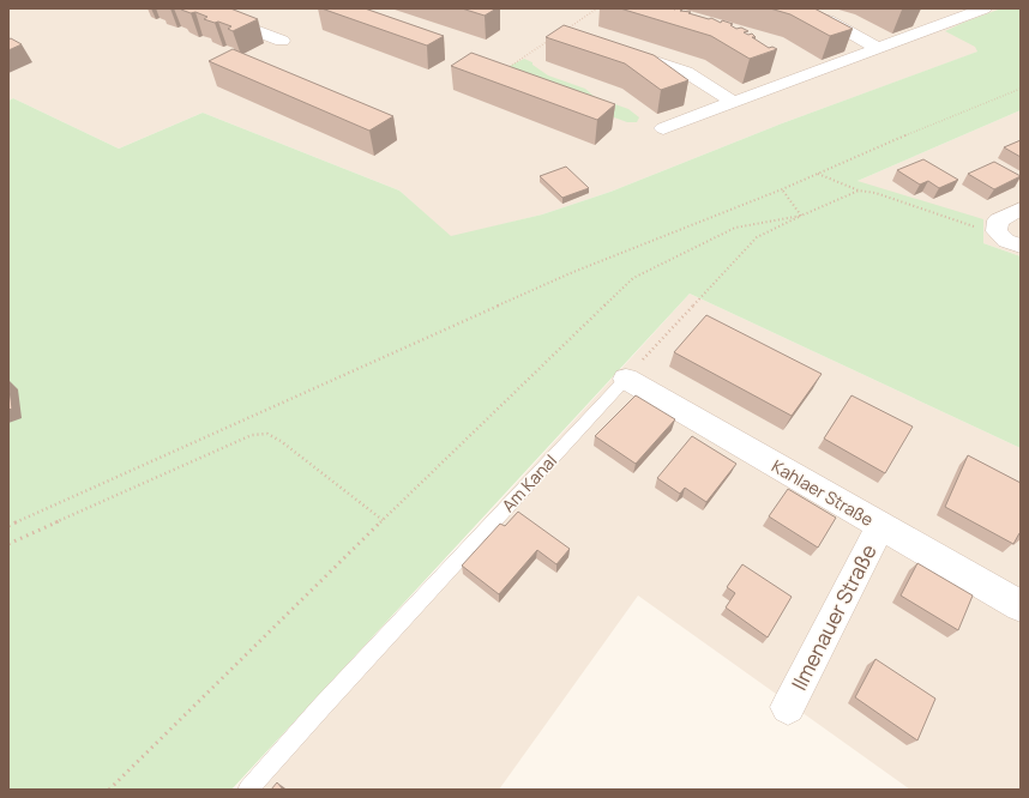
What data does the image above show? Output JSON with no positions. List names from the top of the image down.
{
  "streets": {
    "street": ["Kahlaer Straße", "Ilmenauer Straße"],
    "lane": ["Am Kanal"]
  },
  "crossings": [
    ["Am Kanal", "Kahlaer Straße"],
    ["Kahlaer Straße", "Ilmenauer Straße"]
  ]
}
